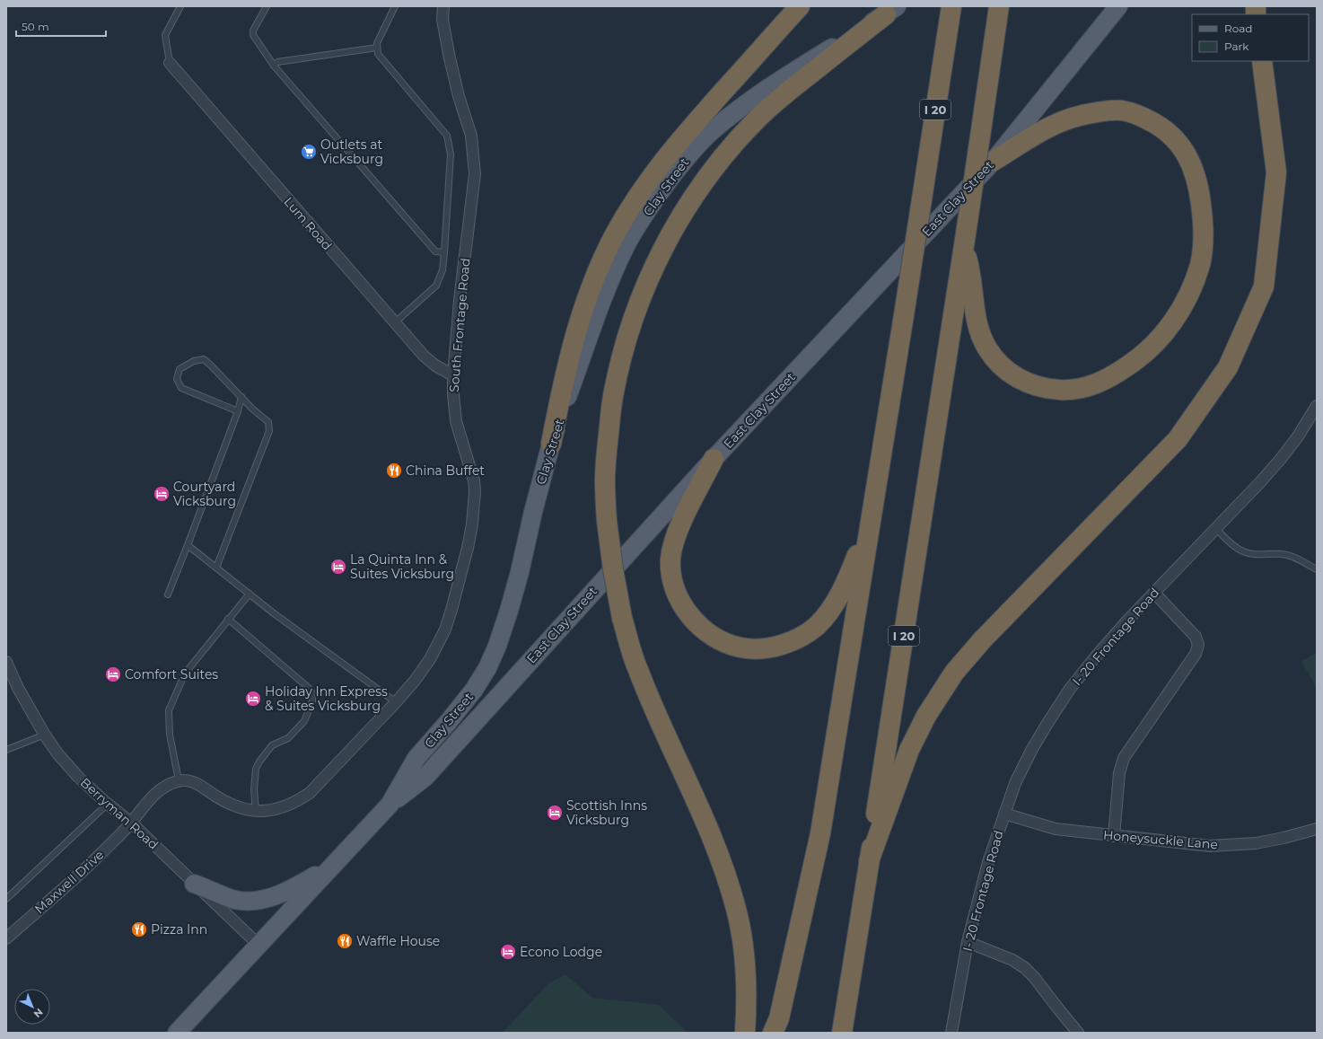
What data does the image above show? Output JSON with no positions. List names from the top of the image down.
{
  "streets": {
    "highway": ["I 20"],
    "main road": ["Clay Street", "East Clay Street"],
    "street": [
      "Lum Road",
      "South Frontage Road",
      "I- 20 Frontage Road",
      "Berryman Road",
      "Honeysuckle Lane",
      "Maxwell Drive"
    ]
  },
  "crossings": [
    ["Clay Street", "East Clay Street"],
    ["Clay Street", "Berryman Road"],
    ["Lum Road", "South Frontage Road"],
    ["I- 20 Frontage Road", "Honeysuckle Lane"],
    ["Berryman Road", "Maxwell Drive"]
  ],
  "places": {
    "supermarket": ["Outlets at Vicksburg"],
    "restaurant": ["China Buffet", "Pizza Inn", "Waffle House"],
    "hotel": [
      "Courtyard Vicksburg",
      "La Quinta Inn & Suites Vicksburg",
      "Comfort Suites",
      "Holiday Inn Express & Suites Vicksburg",
      "Scottish Inns Vicksburg",
      "Econo Lodge"
    ]
  },
  "legend": ["Road", "Park"],
  "scale_bar": "50 m",
  "north": "bottom right"
}
